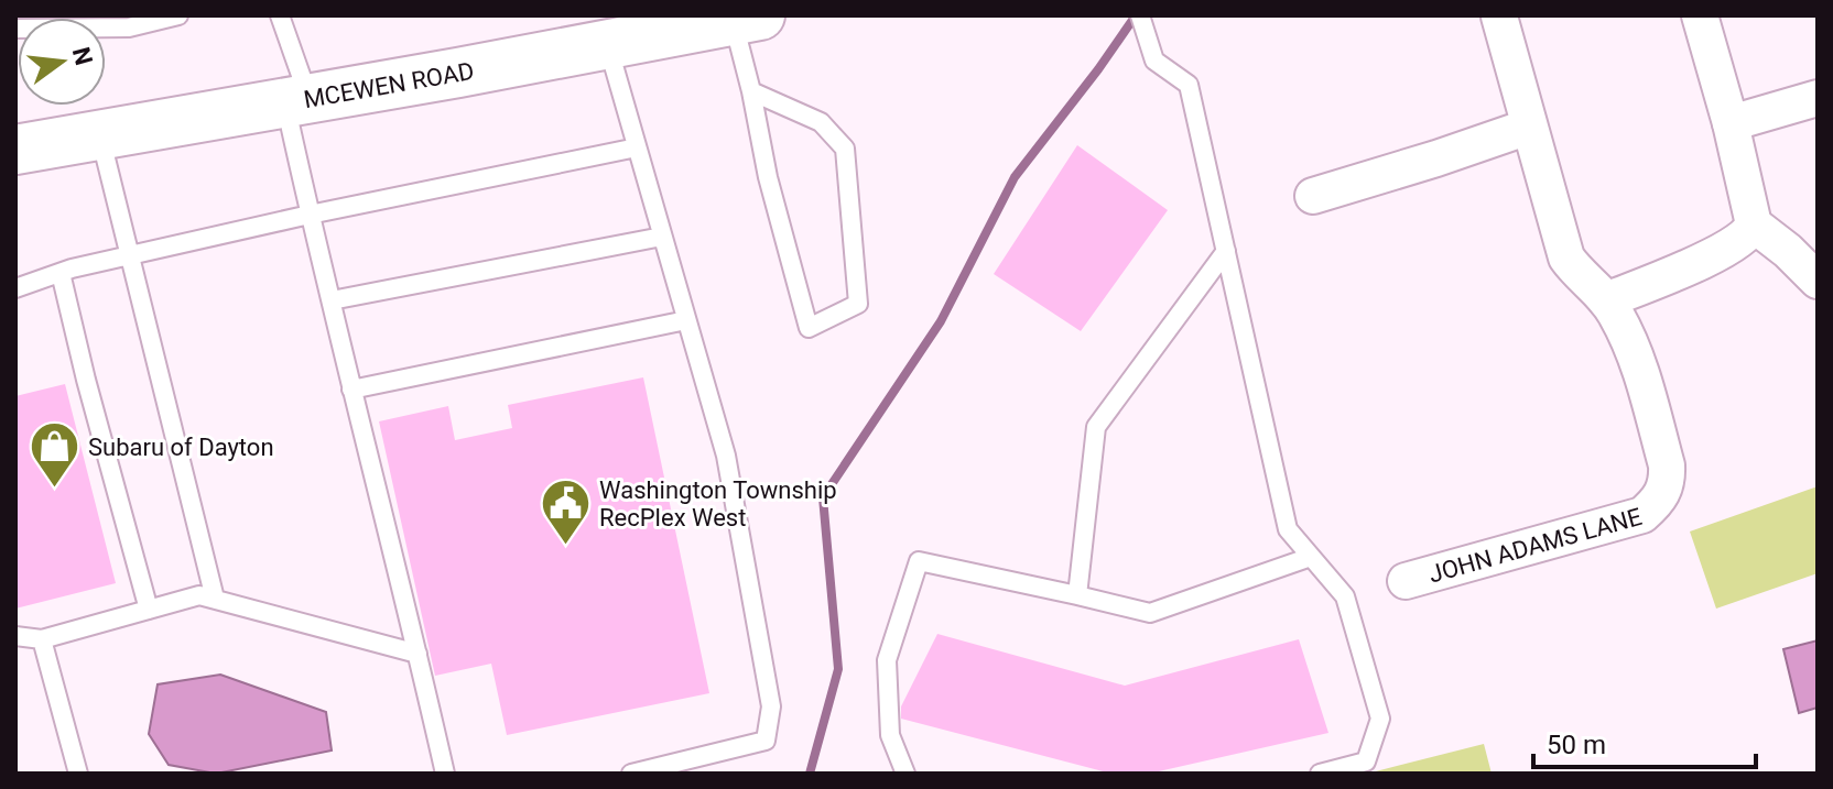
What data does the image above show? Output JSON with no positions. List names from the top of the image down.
{
  "streets": {
    "street": ["MCEWEN ROAD", "JOHN ADAMS LANE"]
  },
  "places": {
    "shop": ["Subaru of Dayton"],
    "public building": ["Washington Township RecPlex West"]
  },
  "scale_bar": "50 m",
  "north": "right"
}
